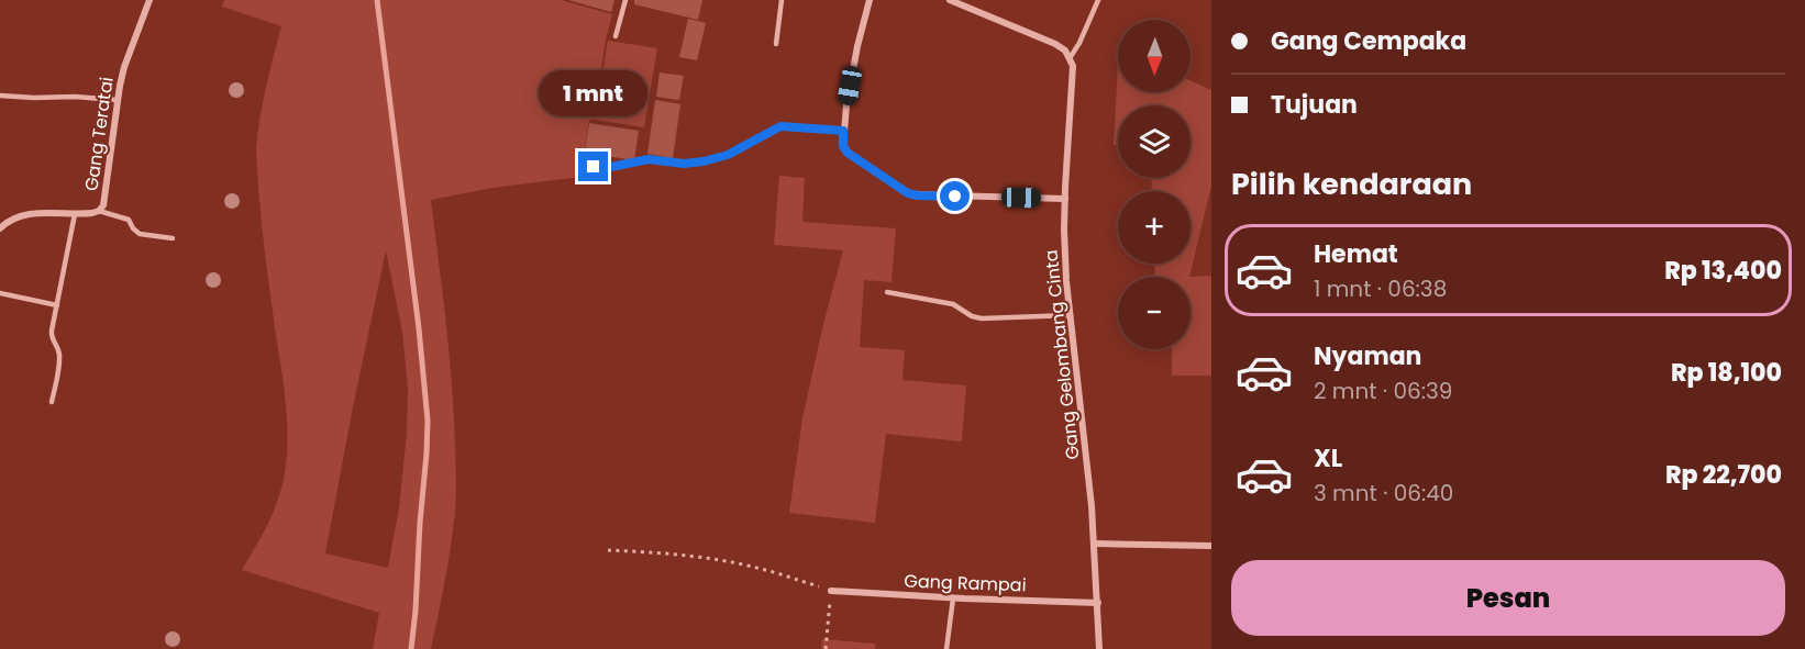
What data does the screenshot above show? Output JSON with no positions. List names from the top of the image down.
{
  "streets": {
    "street": ["Gang Teratai", "Gang Gelombang Cinta", "Gang Rampai"]
  },
  "crossings": [
    ["Gang Gelombang Cinta", "Gang Rampai"]
  ],
  "north": "bottom",
  "page": {
    "banner": ["Gang Cempaka", "Tujuan"],
    "map_buttons": ["+", "−"],
    "bubble": "1 mnt",
    "heading": "Pilih kendaraan",
    "list": [
      {
        "name": "Hemat",
        "note": "1 mnt · 06:38",
        "value": "Rp 13,400"
      },
      {
        "name": "Nyaman",
        "note": "2 mnt · 06:39",
        "value": "Rp 18,100"
      },
      {
        "name": "XL",
        "note": "3 mnt · 06:40",
        "value": "Rp 22,700"
      }
    ],
    "buttons": "Pesan"
  }
}
